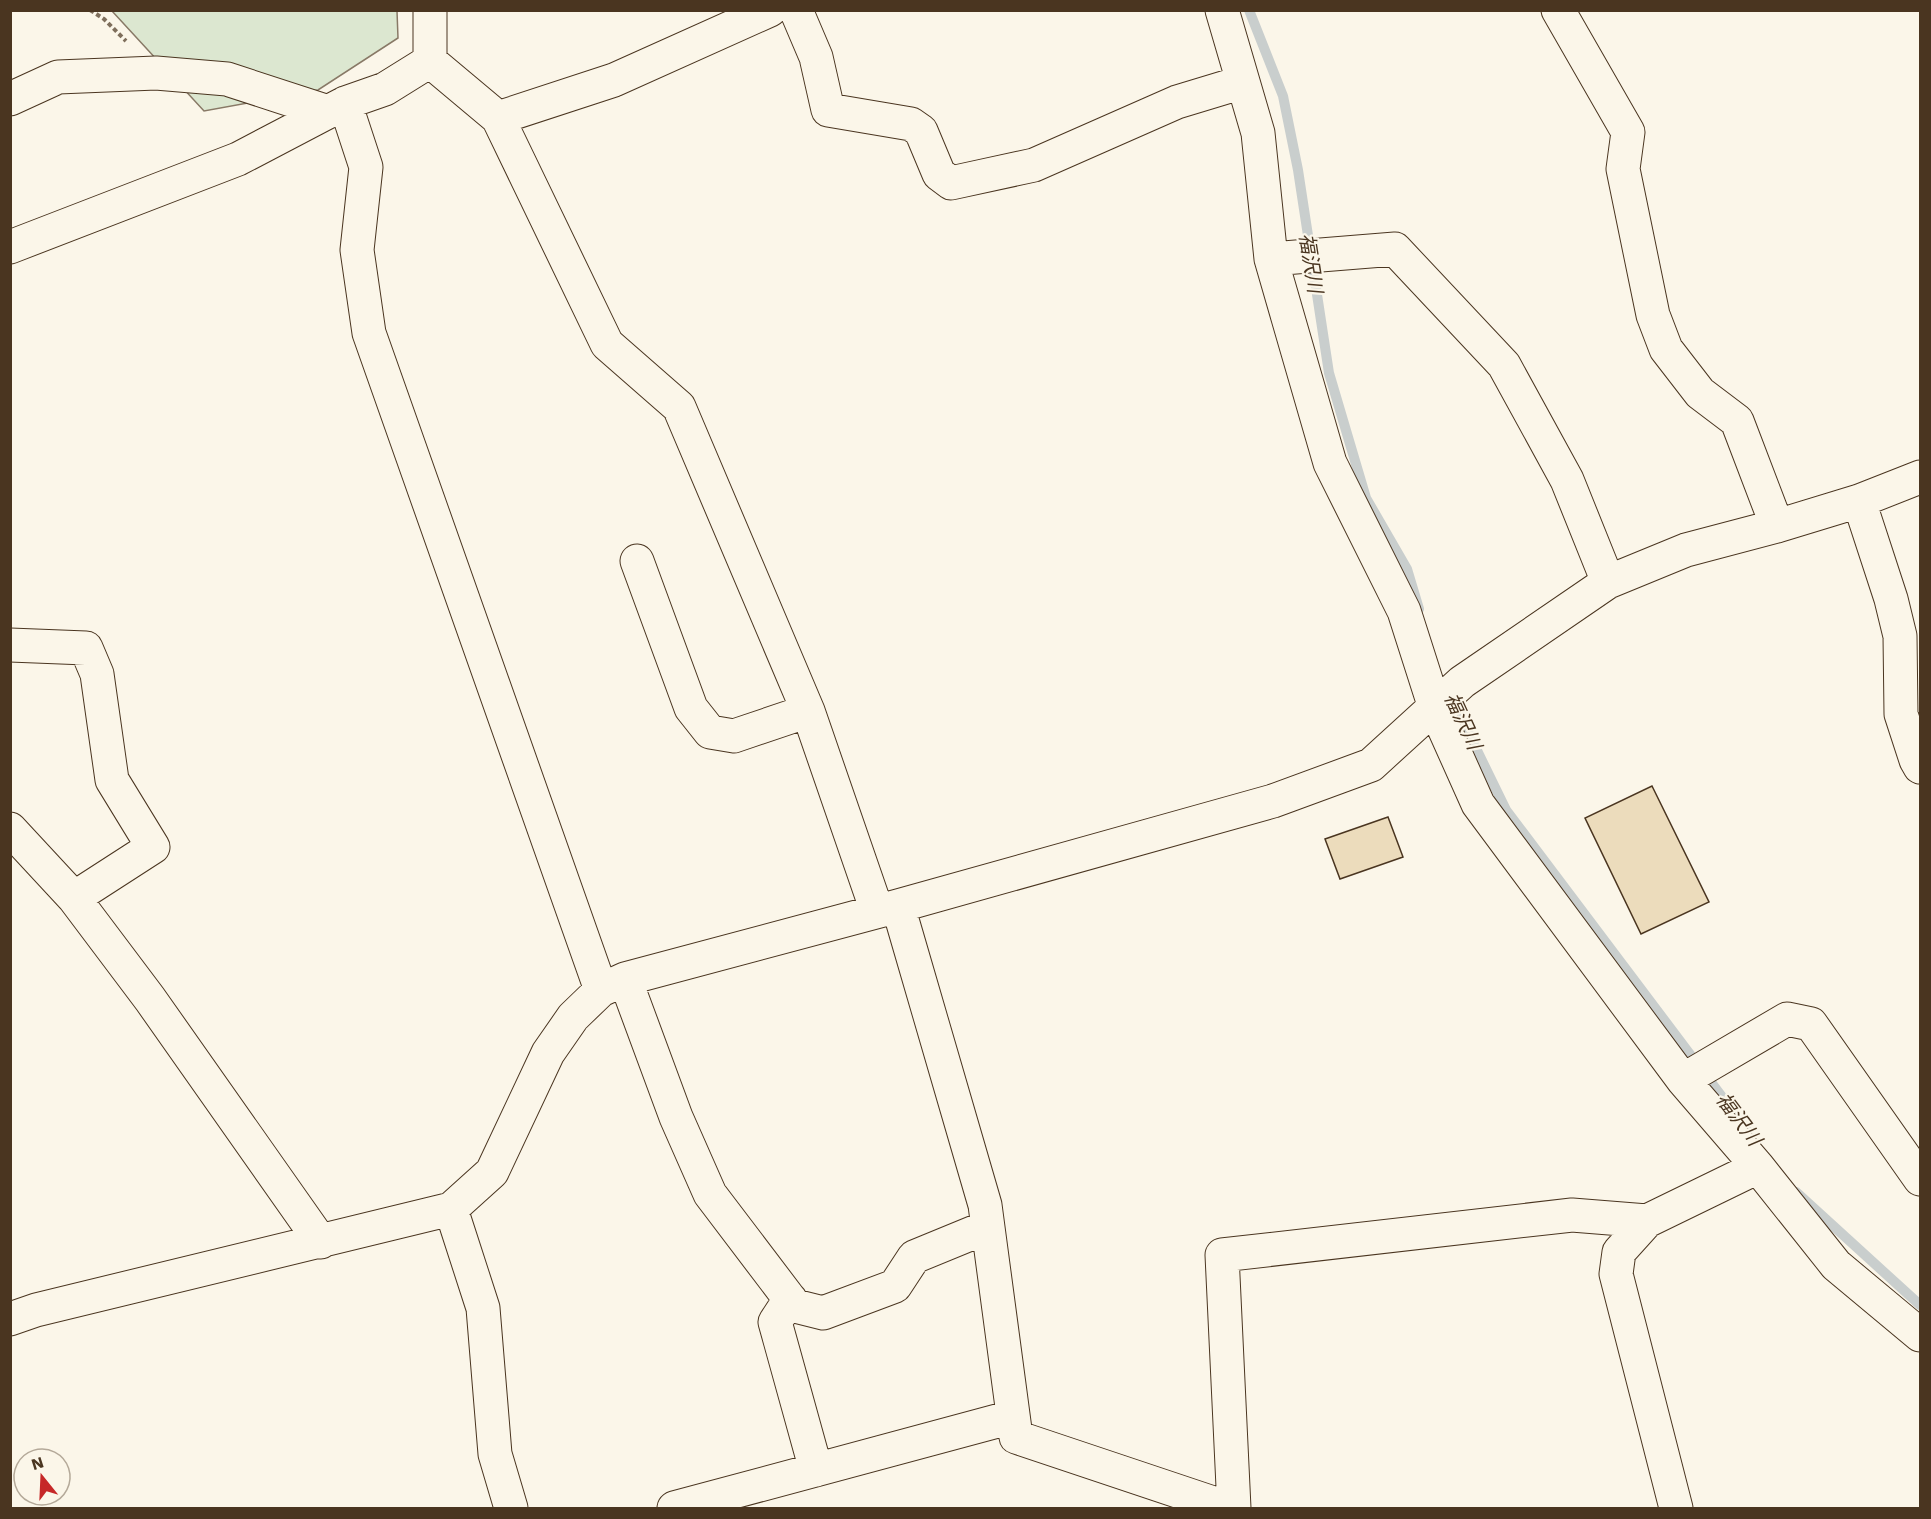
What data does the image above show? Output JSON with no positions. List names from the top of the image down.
{
  "water": ["福沢川"],
  "north": "top"
}
